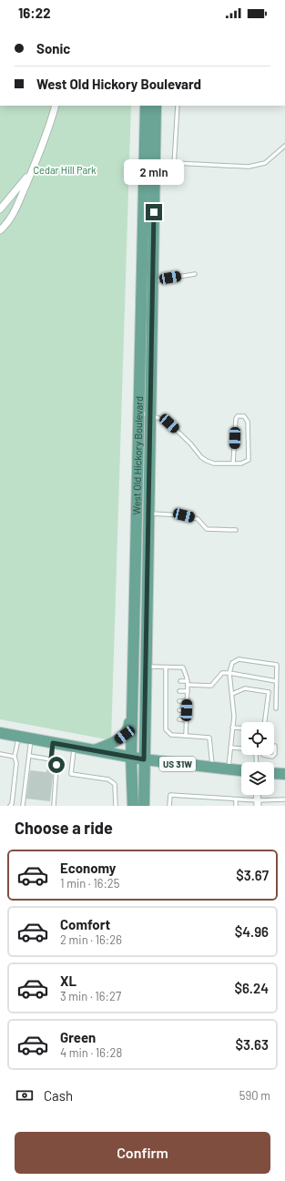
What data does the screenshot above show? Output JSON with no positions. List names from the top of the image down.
{
  "streets": {
    "main road": ["West Old Hickory Boulevard", "US 31W"]
  },
  "crossings": [
    ["West Old Hickory Boulevard", "US 31W"]
  ],
  "parks": ["Cedar Hill Park"],
  "page": {
    "status": "16:22",
    "banner": ["Sonic", "West Old Hickory Boulevard"],
    "bubble": "2 min",
    "heading": "Choose a ride",
    "list": [
      {
        "name": "Economy",
        "note": "1 min · 16:25",
        "value": "$3.67"
      },
      {
        "name": "Comfort",
        "note": "2 min · 16:26",
        "value": "$4.96"
      },
      {
        "name": "XL",
        "note": "3 min · 16:27",
        "value": "$6.24"
      },
      {
        "name": "Green",
        "note": "4 min · 16:28",
        "value": "$3.63"
      }
    ],
    "pay": ["Cash", "590 m"],
    "buttons": "Confirm"
  }
}
